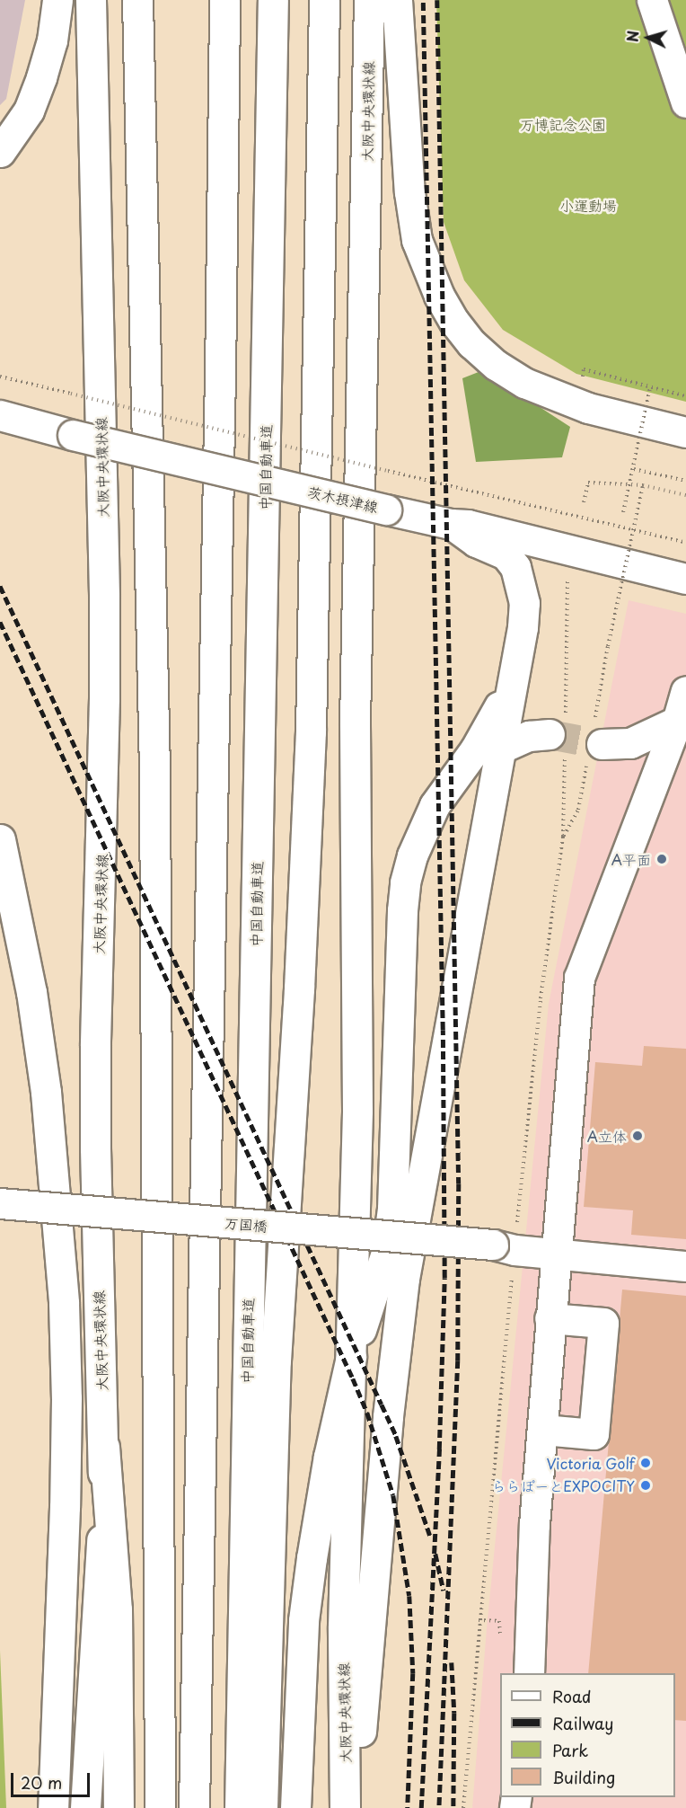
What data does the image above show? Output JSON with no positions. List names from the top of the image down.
{
  "streets": {
    "main road": [
      "大阪中央環状線",
      "中国自動車道",
      "茨木摂津線",
      "万国橋"
    ]
  },
  "parks": ["万博記念公園", "小運動場"],
  "places": [
    "A平面",
    "A立体",
    "Victoria Golf",
    "ららぽーとEXPOCITY"
  ],
  "legend": [
    "Road",
    "Railway",
    "Park",
    "Building"
  ],
  "scale_bar": "20 m",
  "north": "left"
}
